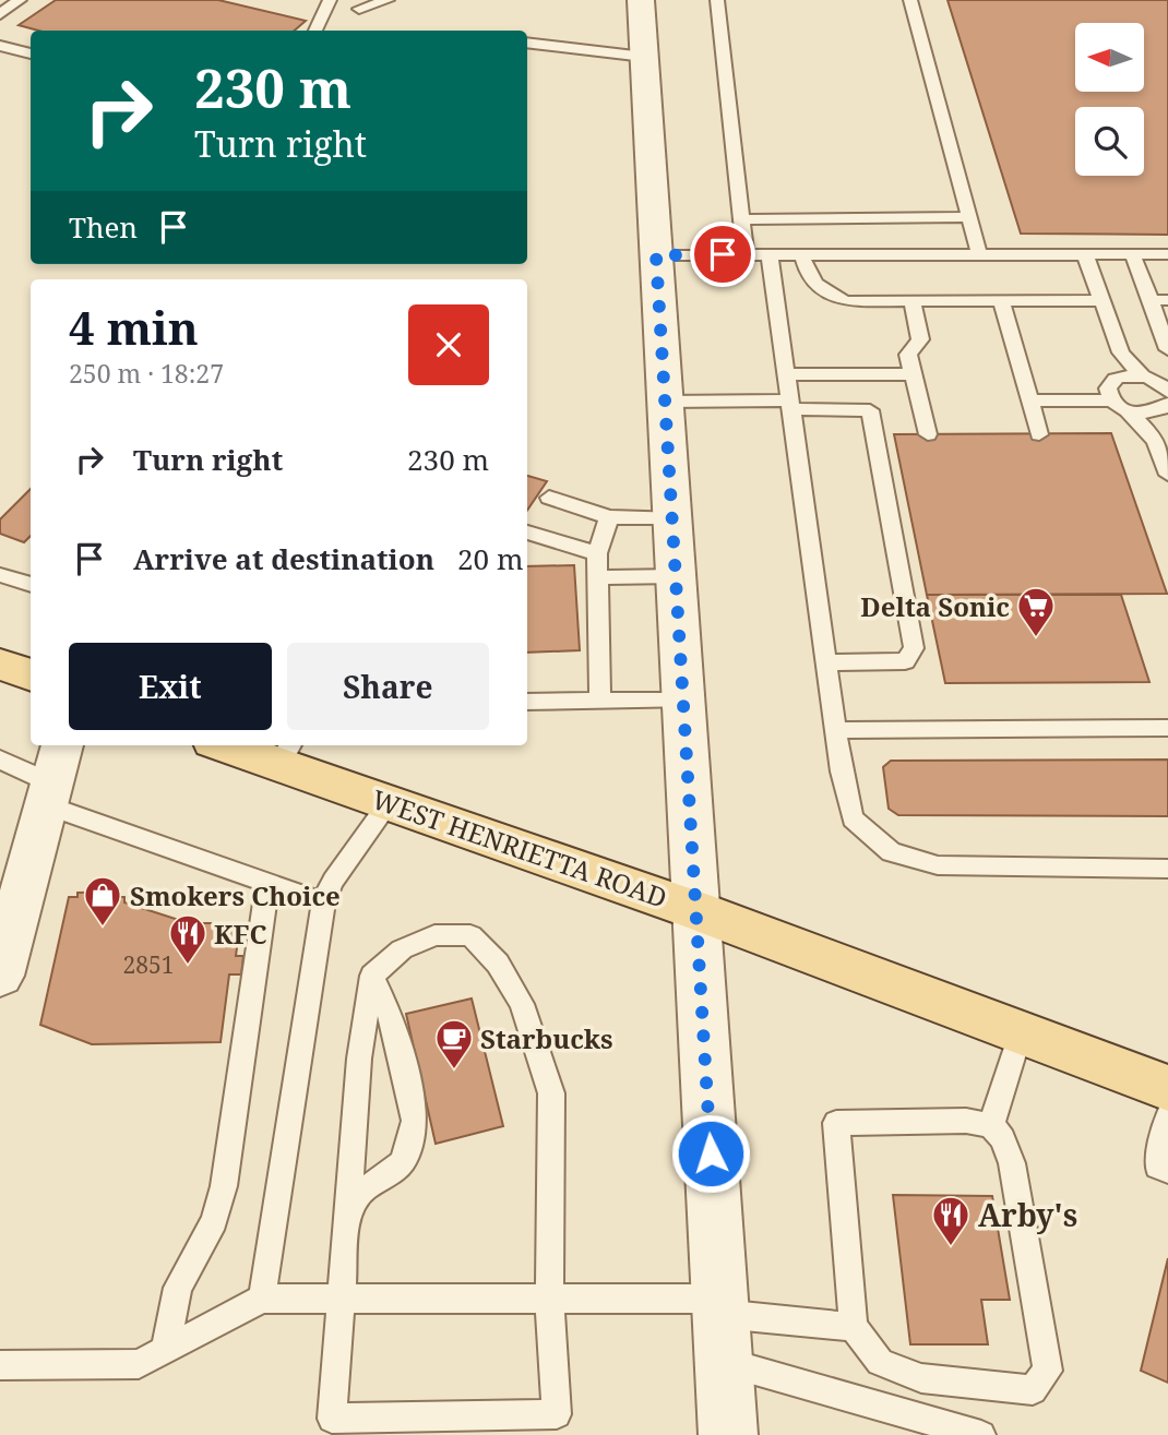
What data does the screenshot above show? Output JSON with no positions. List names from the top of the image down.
{
  "streets": {
    "main road": ["WEST HENRIETTA ROAD"]
  },
  "places": {
    "supermarket": ["Delta Sonic"],
    "shop": ["Smokers Choice"],
    "restaurant": ["KFC", "Arby's"],
    "cafe": ["Starbucks"]
  },
  "house_numbers": ["2851"],
  "north": "left",
  "page": {
    "turn": ["230 m", "Turn right"],
    "then": "Then",
    "heading": ["4 min", "250 m · 18:27"],
    "list": [
      {
        "name": "Turn right",
        "value": "230 m"
      },
      {
        "name": "Arrive at destination",
        "value": "20 m"
      }
    ],
    "buttons": ["Exit", "Share"]
  }
}
